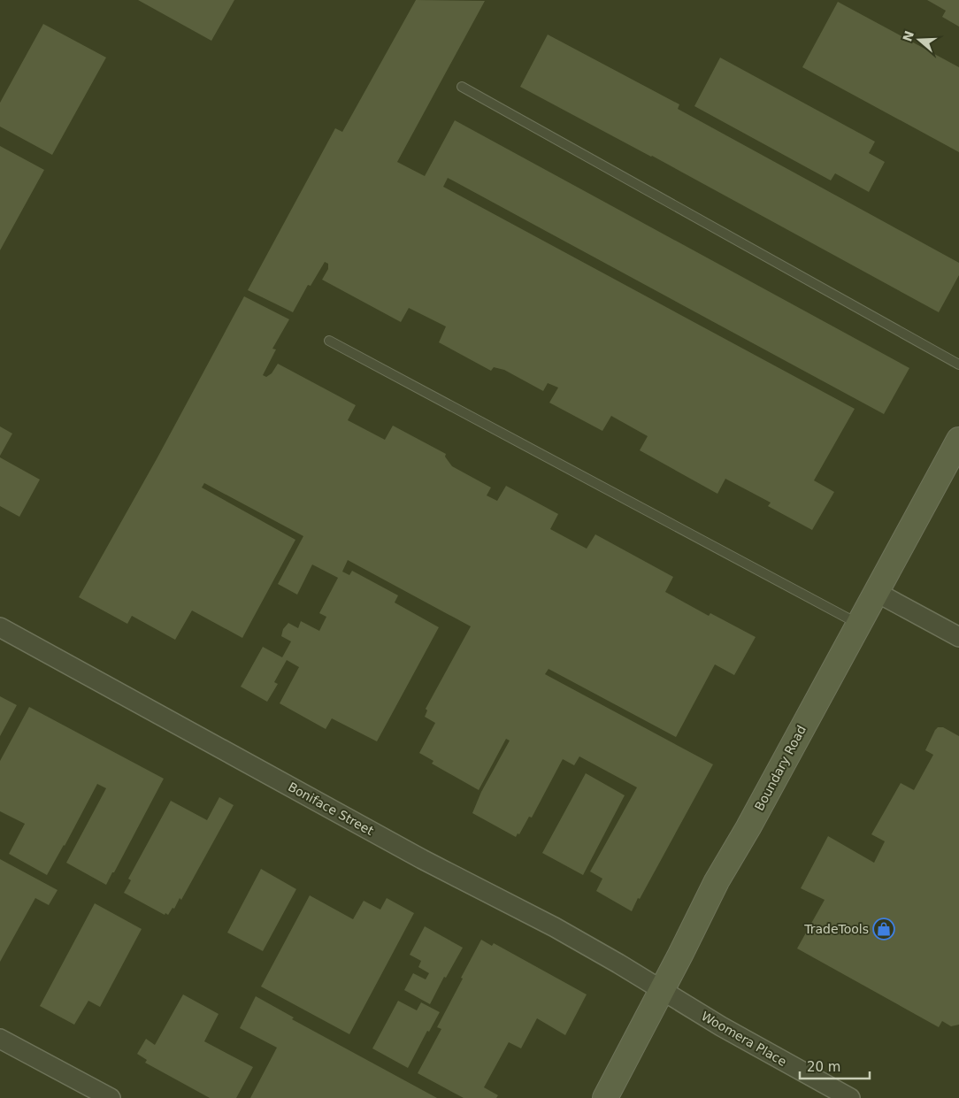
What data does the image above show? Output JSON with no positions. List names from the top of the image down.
{
  "streets": {
    "main road": ["Boundary Road"],
    "street": ["Boniface Street", "Woomera Place"]
  },
  "crossings": [
    ["Boundary Road", "Boniface Street"],
    ["Boundary Road", "Woomera Place"],
    ["Boniface Street", "Woomera Place"]
  ],
  "places": {
    "shop": ["TradeTools"]
  },
  "scale_bar": "20 m",
  "north": "left"
}
